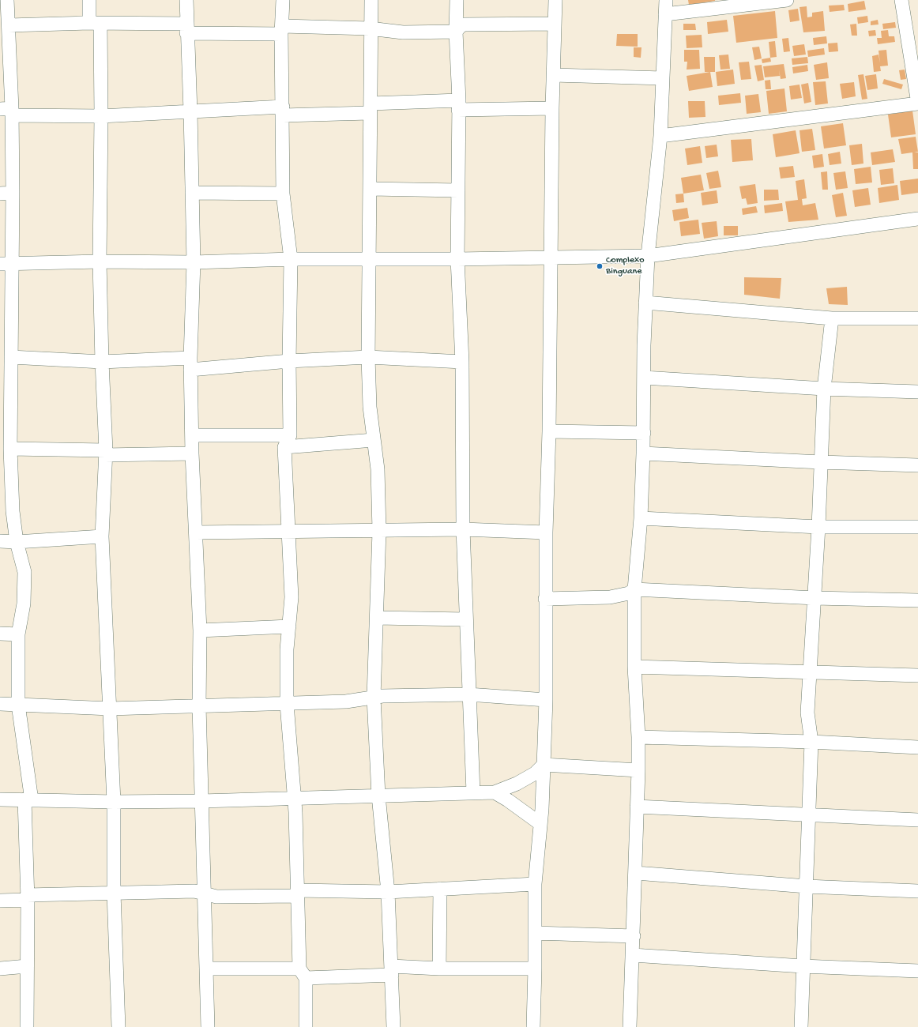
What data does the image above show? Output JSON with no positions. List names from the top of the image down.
{
  "places": ["Complexo Binguane"]
}
